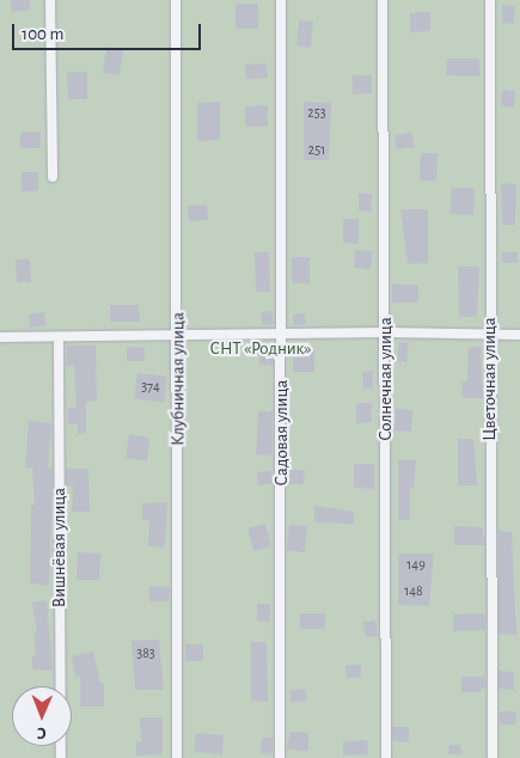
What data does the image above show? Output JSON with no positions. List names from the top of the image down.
{
  "streets": {
    "street": [
      "Клубничная улица",
      "Солнечная улица",
      "Цветочная улица",
      "Садовая улица",
      "Вишнёвая улица"
    ]
  },
  "parks": ["СНТ «Родник»"],
  "house_numbers": [
    "253",
    "251",
    "374",
    "149",
    "148",
    "383"
  ],
  "scale_bar": "100 m",
  "north": "bottom"
}
